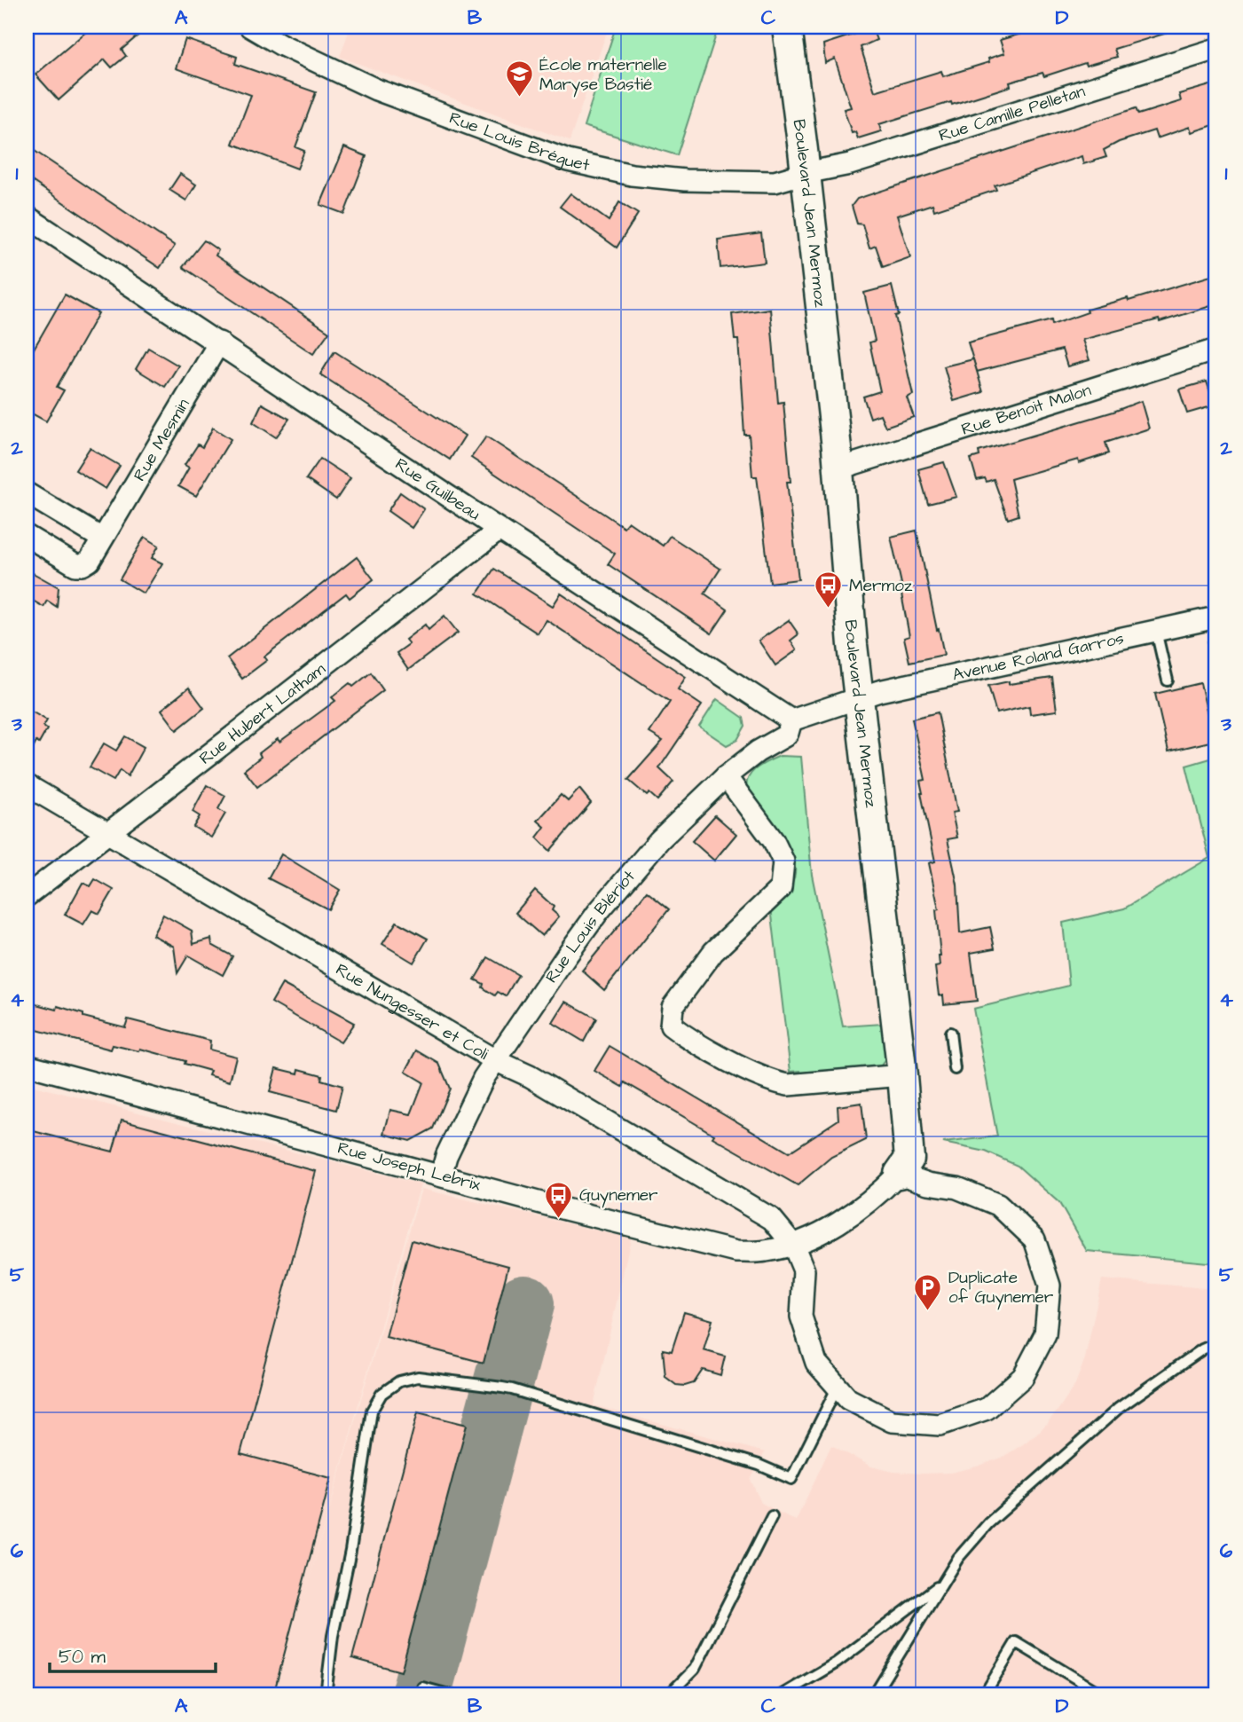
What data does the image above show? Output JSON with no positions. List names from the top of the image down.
{
  "streets": {
    "street": [
      "Rue Camille Pelletan",
      "Rue Louis Bréguet",
      "Boulevard Jean Mermoz",
      "Rue Benoit Malon",
      "Rue Mesmin",
      "Rue Guilbeau",
      "Avenue Roland Garros",
      "Rue Hubert Latham",
      "Rue Louis Blériot",
      "Rue Nungesser et Coli",
      "Rue Joseph Lebrix"
    ]
  },
  "crossings": [
    ["Rue Camille Pelletan", "Rue Louis Bréguet"],
    ["Rue Camille Pelletan", "Boulevard Jean Mermoz"],
    ["Rue Louis Bréguet", "Boulevard Jean Mermoz"],
    ["Boulevard Jean Mermoz", "Rue Benoit Malon"],
    ["Boulevard Jean Mermoz", "Avenue Roland Garros"],
    ["Boulevard Jean Mermoz", "Rue Nungesser et Coli"],
    ["Boulevard Jean Mermoz", "Rue Joseph Lebrix"],
    ["Rue Mesmin", "Rue Guilbeau"],
    ["Rue Guilbeau", "Rue Hubert Latham"],
    ["Rue Guilbeau", "Rue Louis Blériot"],
    ["Rue Hubert Latham", "Rue Nungesser et Coli"],
    ["Rue Louis Blériot", "Rue Nungesser et Coli"],
    ["Rue Louis Blériot", "Rue Joseph Lebrix"],
    ["Rue Nungesser et Coli", "Rue Joseph Lebrix"]
  ],
  "places": {
    "school or university": ["École maternelle Maryse Bastié"],
    "bus stop": ["Mermoz", "Guynemer"],
    "parking": ["Duplicate of Guynemer"]
  },
  "scale_bar": "50 m",
  "grid": {
    "columns": [
      "A",
      "B",
      "C",
      "D"
    ],
    "rows": [
      "1",
      "2",
      "3",
      "4",
      "5",
      "6"
    ]
  }
}
